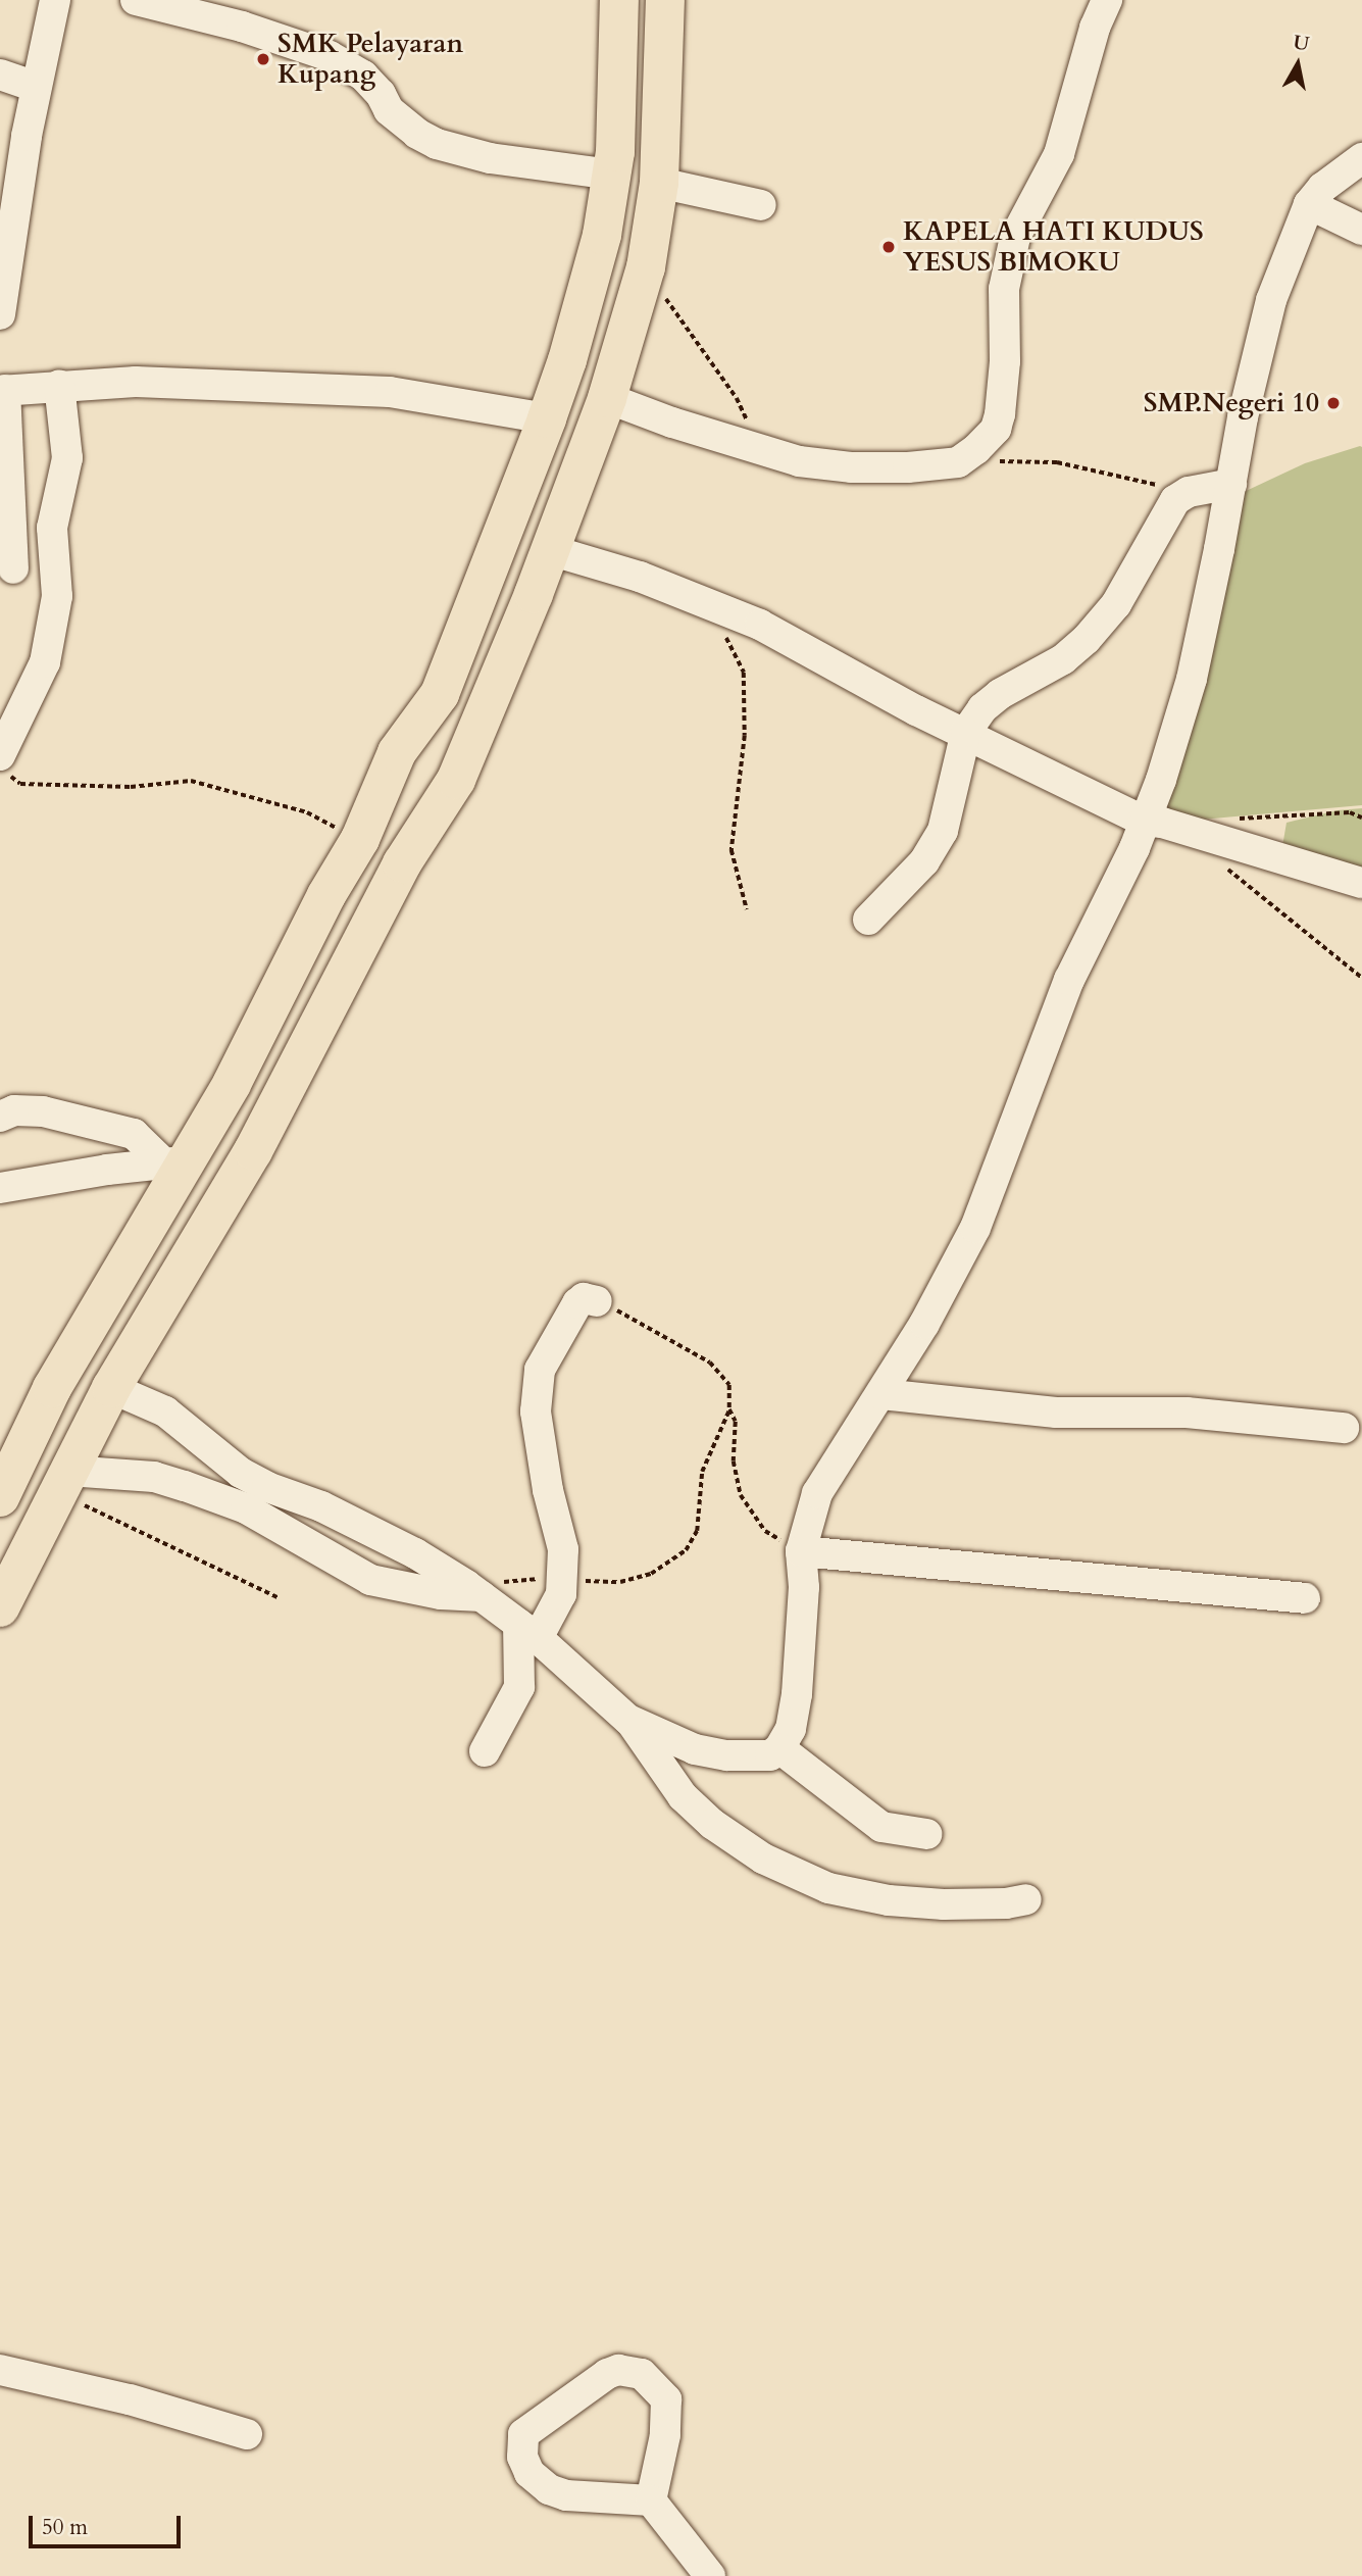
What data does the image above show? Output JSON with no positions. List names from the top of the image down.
{
  "places": ["SMK Pelayaran Kupang", "KAPELA HATI KUDUS YESUS BIMOKU", "SMP.Negeri 10"],
  "scale_bar": "50 m",
  "north": "top"
}
